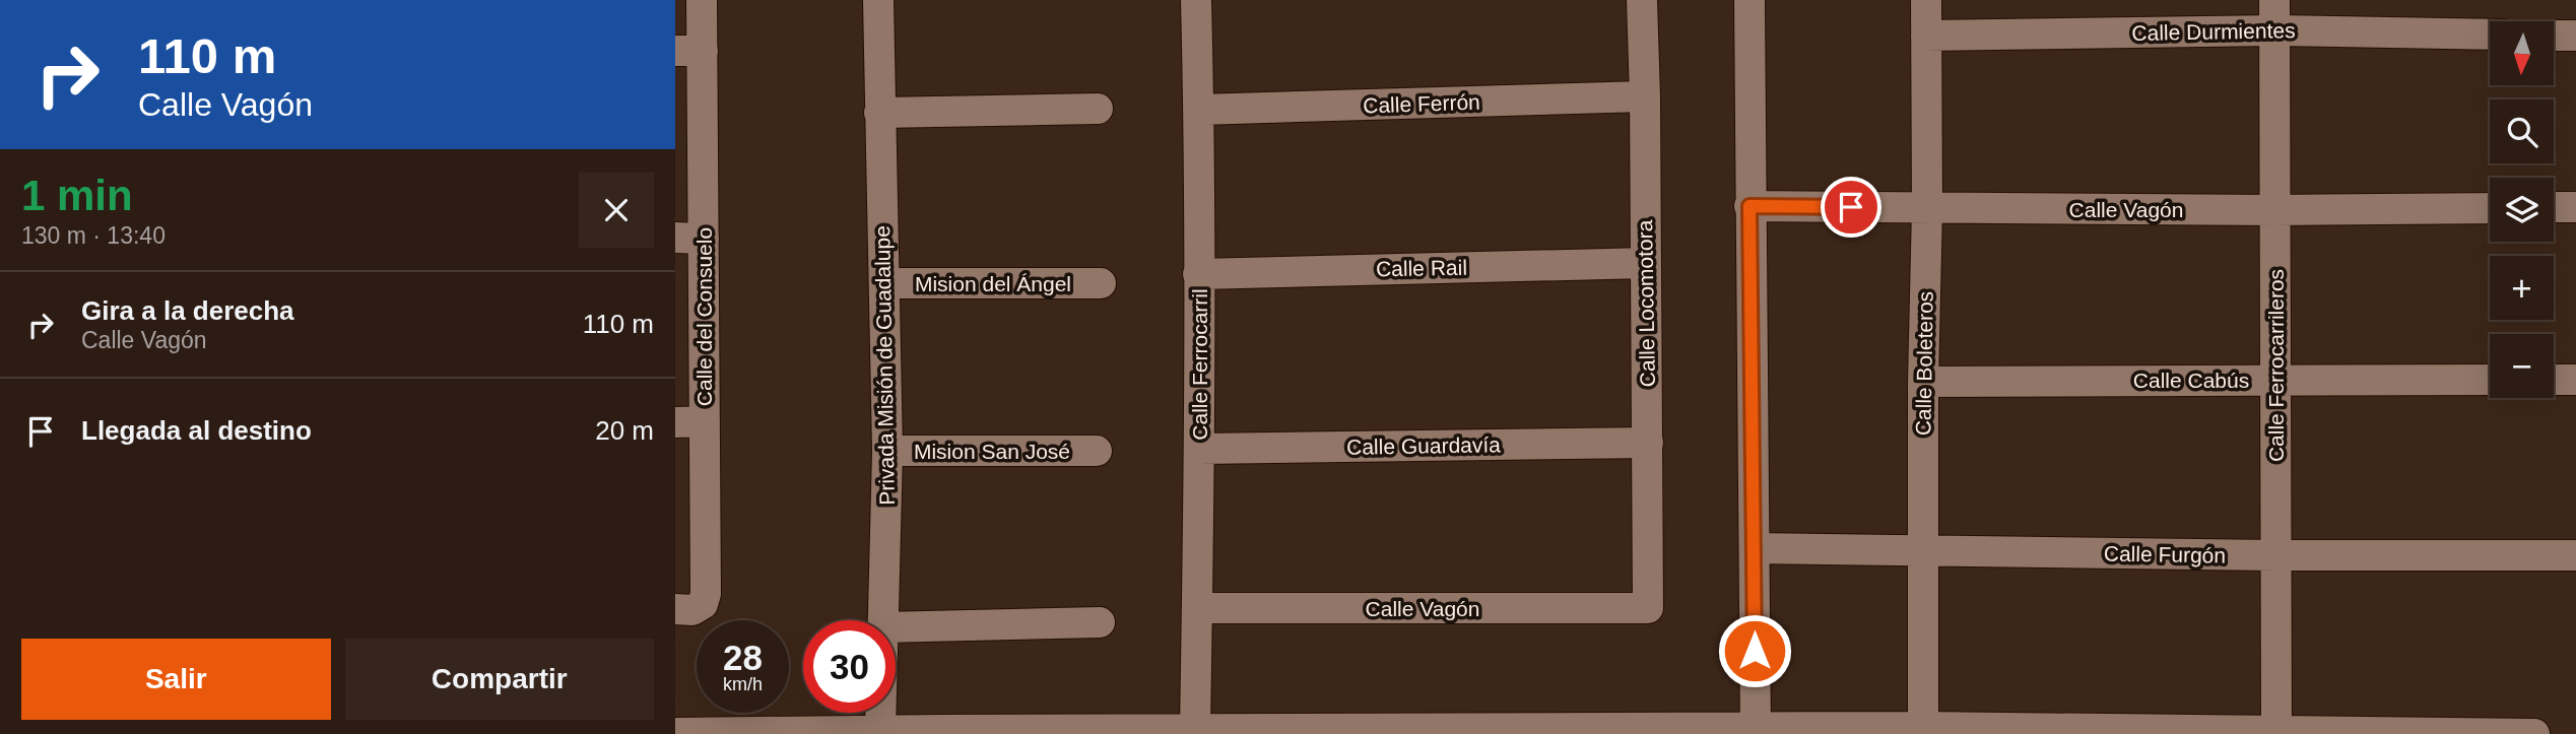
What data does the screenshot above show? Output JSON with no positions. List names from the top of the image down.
{
  "streets": {
    "street": [
      "Calle Durmientes",
      "Calle Ferrón",
      "Calle Vagón",
      "Calle Rail",
      "Mision del Ángel",
      "Calle Locomotora",
      "Calle del Consuelo",
      "Calle Boleteros",
      "Calle Ferrocarril",
      "Privada Misión de Guadalupe",
      "Calle Ferrocarrileros",
      "Calle Cabús",
      "Calle Guardavía",
      "Mision San José",
      "Calle Furgón"
    ]
  },
  "crossings": [
    ["Calle Durmientes", "Calle Boleteros"],
    ["Calle Durmientes", "Calle Ferrocarrileros"],
    ["Calle Ferrón", "Calle Locomotora"],
    ["Calle Ferrón", "Calle Ferrocarril"],
    ["Calle Vagón", "Calle Locomotora"],
    ["Calle Vagón", "Calle Boleteros"],
    ["Calle Vagón", "Calle Ferrocarril"],
    ["Calle Vagón", "Calle Ferrocarrileros"],
    ["Calle Rail", "Calle Locomotora"],
    ["Calle Rail", "Calle Ferrocarril"],
    ["Mision del Ángel", "Privada Misión de Guadalupe"],
    ["Calle Locomotora", "Calle Guardavía"],
    ["Calle Boleteros", "Calle Cabús"],
    ["Calle Boleteros", "Calle Furgón"],
    ["Calle Ferrocarril", "Calle Guardavía"],
    ["Privada Misión de Guadalupe", "Mision San José"],
    ["Calle Ferrocarrileros", "Calle Cabús"],
    ["Calle Ferrocarrileros", "Calle Furgón"]
  ],
  "north": "bottom",
  "page": {
    "turn": ["110 m", "Calle Vagón"],
    "map_buttons": ["+", "−"],
    "heading": ["1 min", "130 m · 13:40"],
    "list": [
      {
        "name": "Gira a la derecha",
        "note": "Calle Vagón",
        "value": "110 m"
      },
      {
        "name": "Llegada al destino",
        "value": "20 m"
      }
    ],
    "speed": "28 km/h",
    "limit": "30",
    "buttons": ["Salir", "Compartir"]
  }
}
